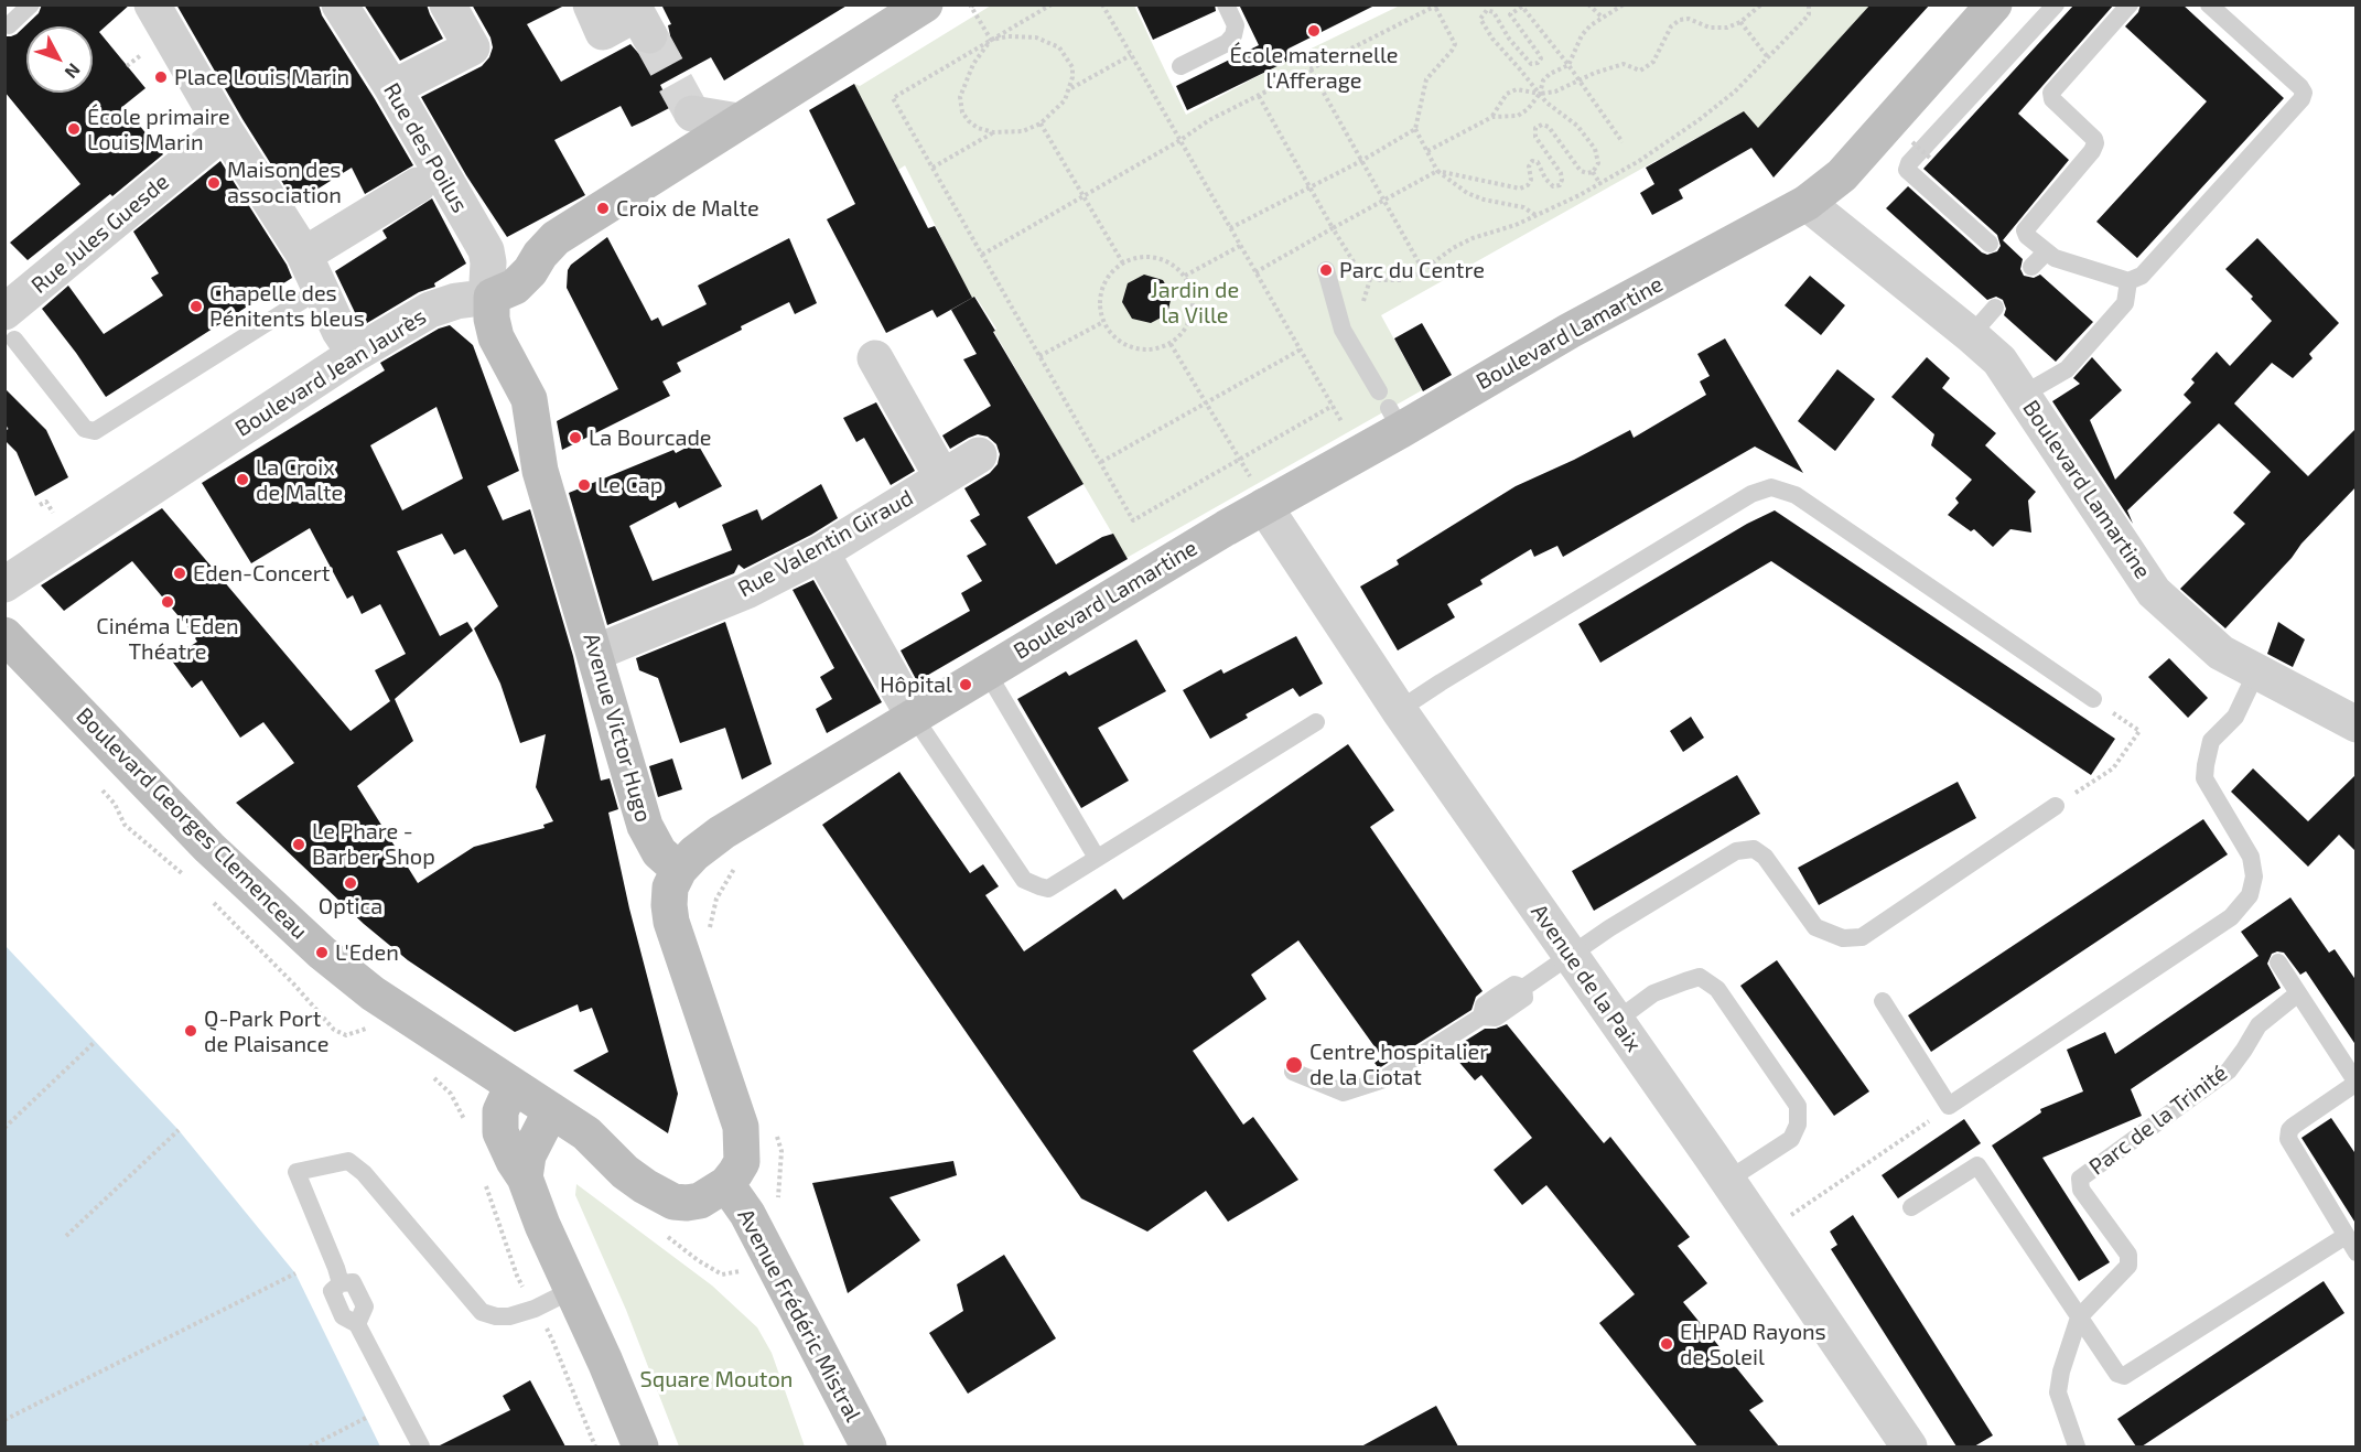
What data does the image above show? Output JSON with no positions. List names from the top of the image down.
{
  "streets": {
    "street": [
      "Rue des Poilus",
      "Rue Jules Guesde",
      "Boulevard Lamartine",
      "Boulevard Jean Jaurès",
      "Rue Valentin Giraud",
      "Avenue Victor Hugo",
      "Boulevard Georges Clemenceau",
      "Avenue de la Paix",
      "Avenue Frédéric Mistral"
    ],
    "lane": ["Parc de la Trinité"]
  },
  "crossings": [
    ["Rue des Poilus", "Boulevard Jean Jaurès"],
    ["Rue des Poilus", "Avenue Victor Hugo"],
    ["Boulevard Lamartine", "Avenue Victor Hugo"],
    ["Boulevard Lamartine", "Avenue de la Paix"],
    ["Boulevard Jean Jaurès", "Avenue Victor Hugo"],
    ["Rue Valentin Giraud", "Avenue Victor Hugo"],
    ["Boulevard Georges Clemenceau", "Avenue Frédéric Mistral"]
  ],
  "parks": ["Jardin de la Ville", "Square Mouton"],
  "places": [
    "École maternelle l'Afferage",
    "Place Louis Marin",
    "École primaire Louis Marin",
    "Maison des association",
    "Croix de Malte",
    "Parc du Centre",
    "Chapelle des Pénitents bleus",
    "La Bourcade",
    "La Croix de Malte",
    "Le Cap",
    "Eden-Concert",
    "Cinéma L'Eden Théatre",
    "Hôpital",
    "Le Phare - Barber Shop",
    "Optica",
    "L'Eden",
    "Q-Park Port de Plaisance",
    "Centre hospitalier de la Ciotat",
    "EHPAD Rayons de Soleil"
  ],
  "north": "bottom right"
}
